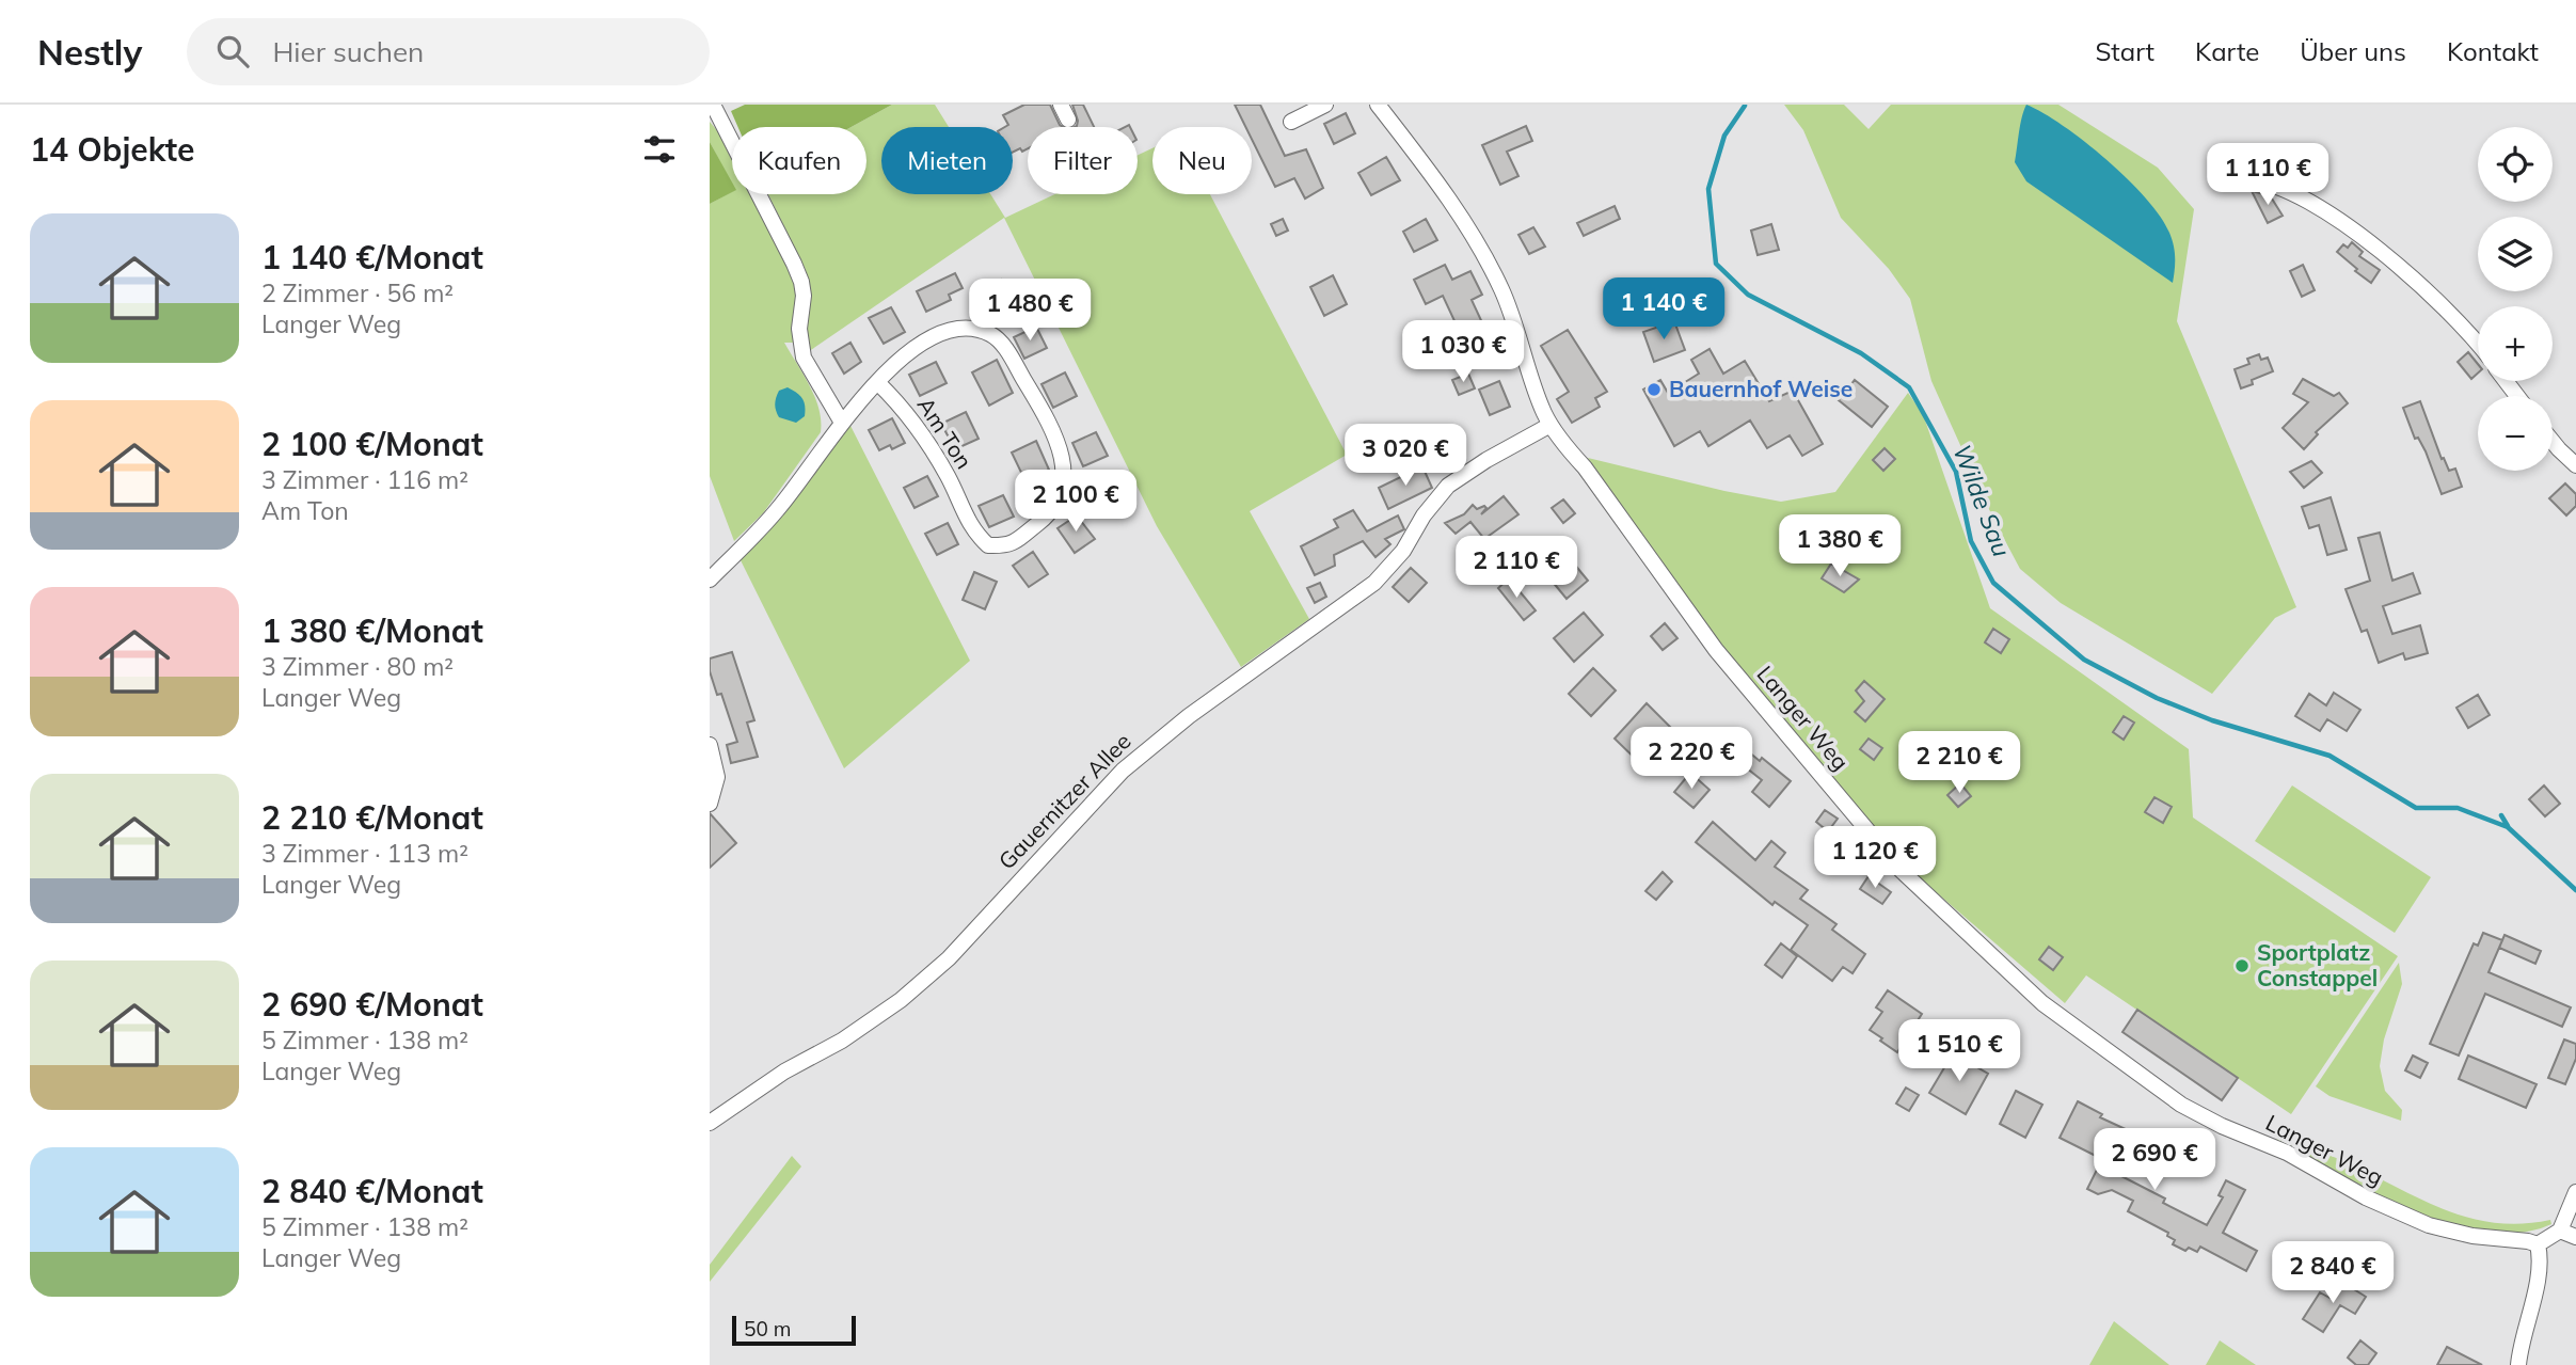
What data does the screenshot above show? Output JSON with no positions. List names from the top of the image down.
{
  "streets": {
    "street": ["Am Ton", "Langer Weg", "Gauernitzer Allee"]
  },
  "crossings": [
    ["Langer Weg", "Gauernitzer Allee"]
  ],
  "water": ["Wilde Sau"],
  "places": ["Bauernhof Weise", "Sportplatz Constappel"],
  "scale_bar": "50 m",
  "page": {
    "header": "Nestly",
    "search": "Hier suchen",
    "nav": [
      "Start",
      "Karte",
      "Über uns",
      "Kontakt"
    ],
    "heading": "14 Objekte",
    "map_buttons": ["+", "−"],
    "chip": [
      "Kaufen",
      "Mieten",
      "Filter",
      "Neu"
    ],
    "price": [
      "1 110 €",
      "1 140 €",
      "1 480 €",
      "1 030 €",
      "3 020 €",
      "2 100 €",
      "1 380 €",
      "2 110 €",
      "2 220 €",
      "2 210 €",
      "1 120 €",
      "1 510 €",
      "2 690 €",
      "2 840 €"
    ],
    "list": [
      {
        "name": "1 140 €/Monat",
        "note": "2 Zimmer · 56 m² · Langer Weg"
      },
      {
        "name": "2 100 €/Monat",
        "note": "3 Zimmer · 116 m² · Am Ton"
      },
      {
        "name": "1 380 €/Monat",
        "note": "3 Zimmer · 80 m² · Langer Weg"
      },
      {
        "name": "2 210 €/Monat",
        "note": "3 Zimmer · 113 m² · Langer Weg"
      },
      {
        "name": "2 690 €/Monat",
        "note": "5 Zimmer · 138 m² · Langer Weg"
      },
      {
        "name": "2 840 €/Monat",
        "note": "5 Zimmer · 138 m² · Langer Weg"
      }
    ],
    "scale": "50 m"
  }
}
